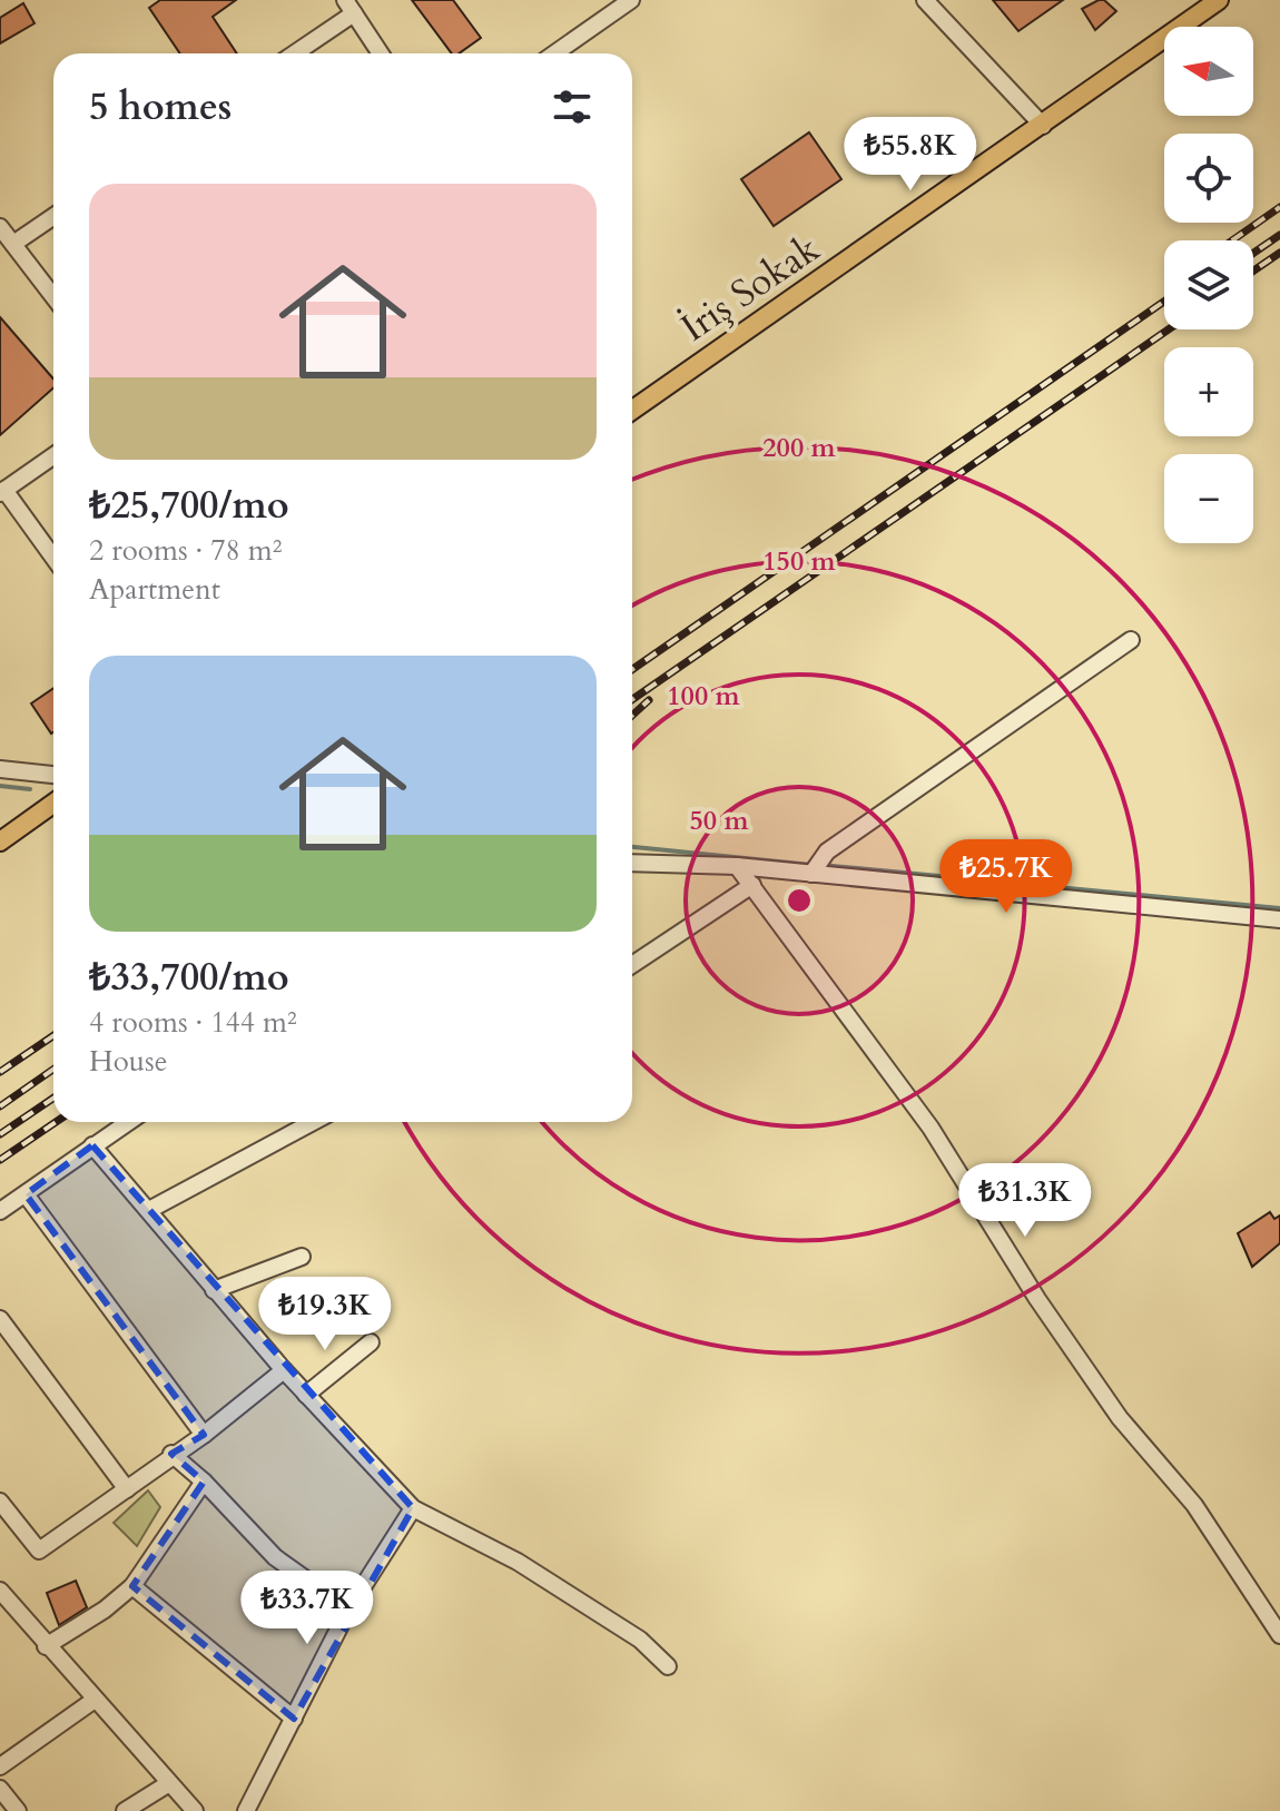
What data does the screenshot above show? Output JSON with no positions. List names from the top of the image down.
{
  "streets": {
    "main road": ["İriş Sokak"]
  },
  "north": "left",
  "page": {
    "map_buttons": ["+", "−"],
    "heading": "5 homes",
    "price": [
      "₺55.8K",
      "₺25.7K",
      "₺31.3K",
      "₺19.3K",
      "₺33.7K"
    ],
    "list": [
      {
        "name": "₺25,700/mo",
        "note": "2 rooms · 78 m² · Apartment"
      },
      {
        "name": "₺33,700/mo",
        "note": "4 rooms · 144 m² · House"
      }
    ]
  },
  "rings": [
    "200 m",
    "150 m",
    "100 m",
    "50 m"
  ]
}
